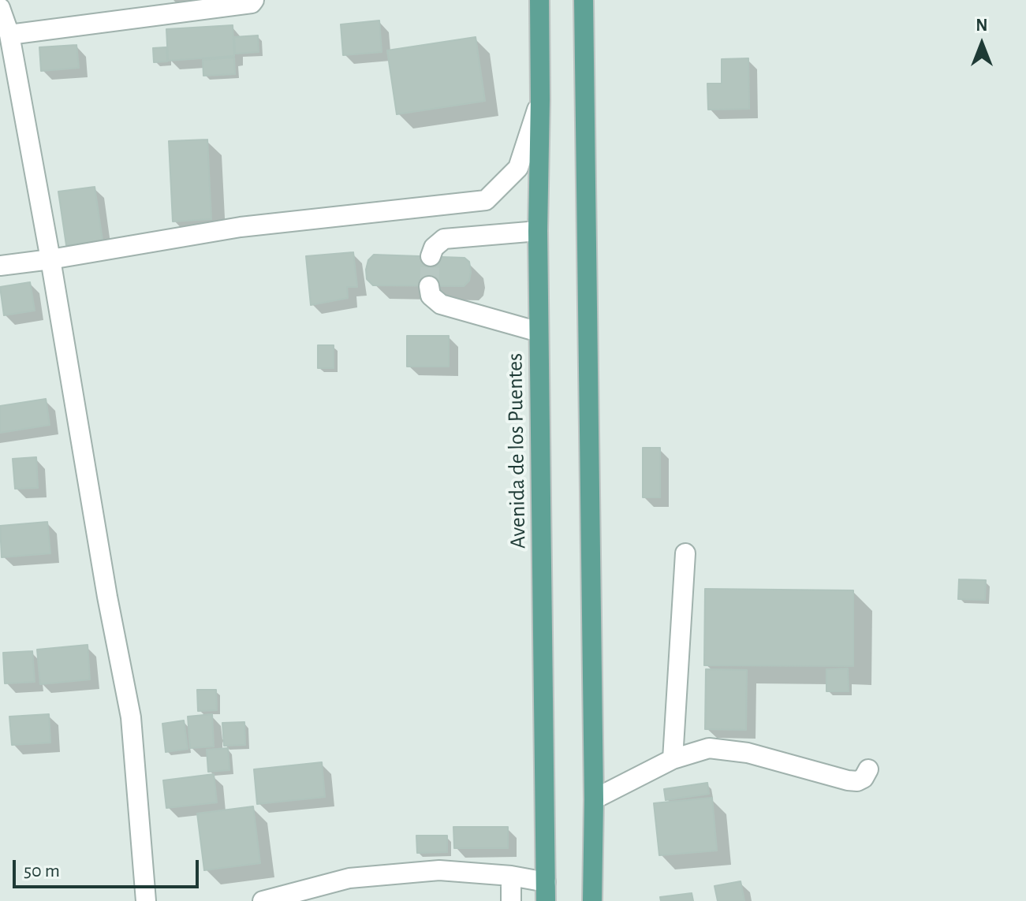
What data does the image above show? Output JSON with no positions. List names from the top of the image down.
{
  "streets": {
    "main road": ["Avenida de los Puentes"]
  },
  "scale_bar": "50 m",
  "north": "top"
}
